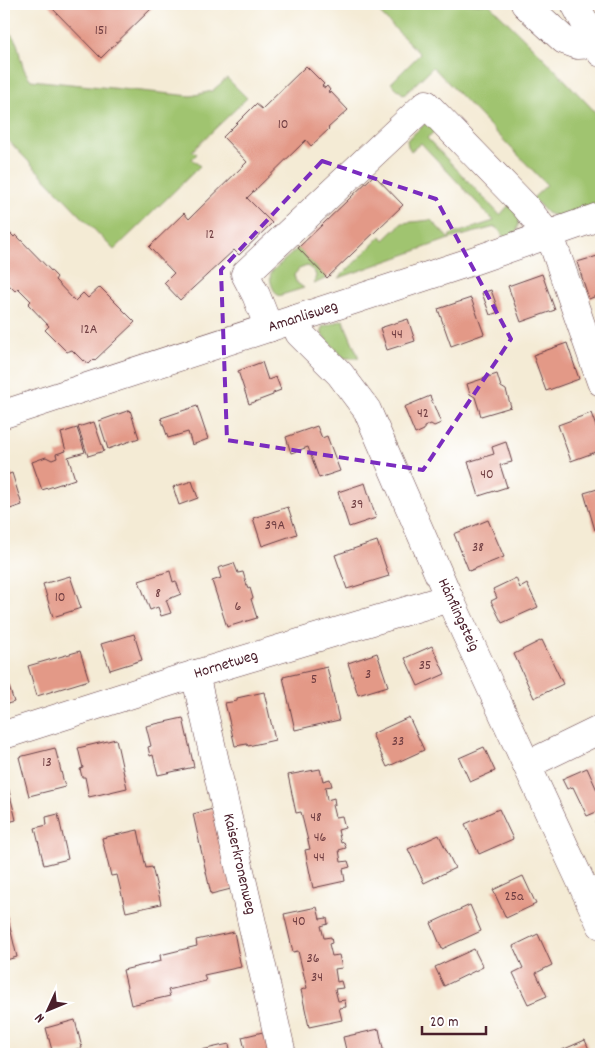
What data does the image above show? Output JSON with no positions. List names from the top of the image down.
{
  "streets": {
    "street": [
      "Amanlisweg",
      "Hänflingsteig",
      "Hornetweg",
      "Kaiserkronenweg"
    ]
  },
  "crossings": [
    ["Amanlisweg", "Hänflingsteig"],
    ["Hänflingsteig", "Hornetweg"],
    ["Hornetweg", "Kaiserkronenweg"]
  ],
  "house_numbers": [
    "151",
    "10",
    "12",
    "12A",
    "44",
    "42",
    "40",
    "39",
    "39A",
    "38",
    "8",
    "10",
    "6",
    "35",
    "3",
    "5",
    "33",
    "13",
    "48",
    "46",
    "44",
    "25a",
    "40",
    "36",
    "34"
  ],
  "scale_bar": "20 m",
  "north": "bottom left"
}
